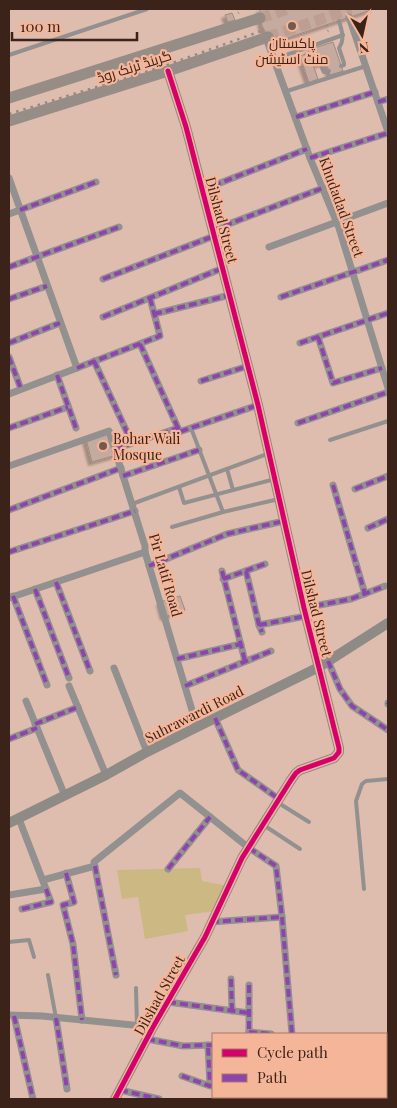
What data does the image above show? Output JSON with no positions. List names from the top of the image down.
{
  "streets": {
    "main road": ["گرینڈ ٹرنک روڈ"],
    "street": [
      "Khudadad Street",
      "Dilshad Street",
      "Pir Latif Road",
      "Suhrawardi Road"
    ]
  },
  "crossings": [
    ["گرینڈ ٹرنک روڈ", "Khudadad Street"],
    ["گرینڈ ٹرنک روڈ", "Dilshad Street"],
    ["Dilshad Street", "Suhrawardi Road"],
    ["Pir Latif Road", "Suhrawardi Road"]
  ],
  "places": ["پاکستان منٹ اسٹیشن", "Bohar Wali Mosque"],
  "legend": ["Cycle path", "Path"],
  "scale_bar": "100 m",
  "north": "bottom"
}
